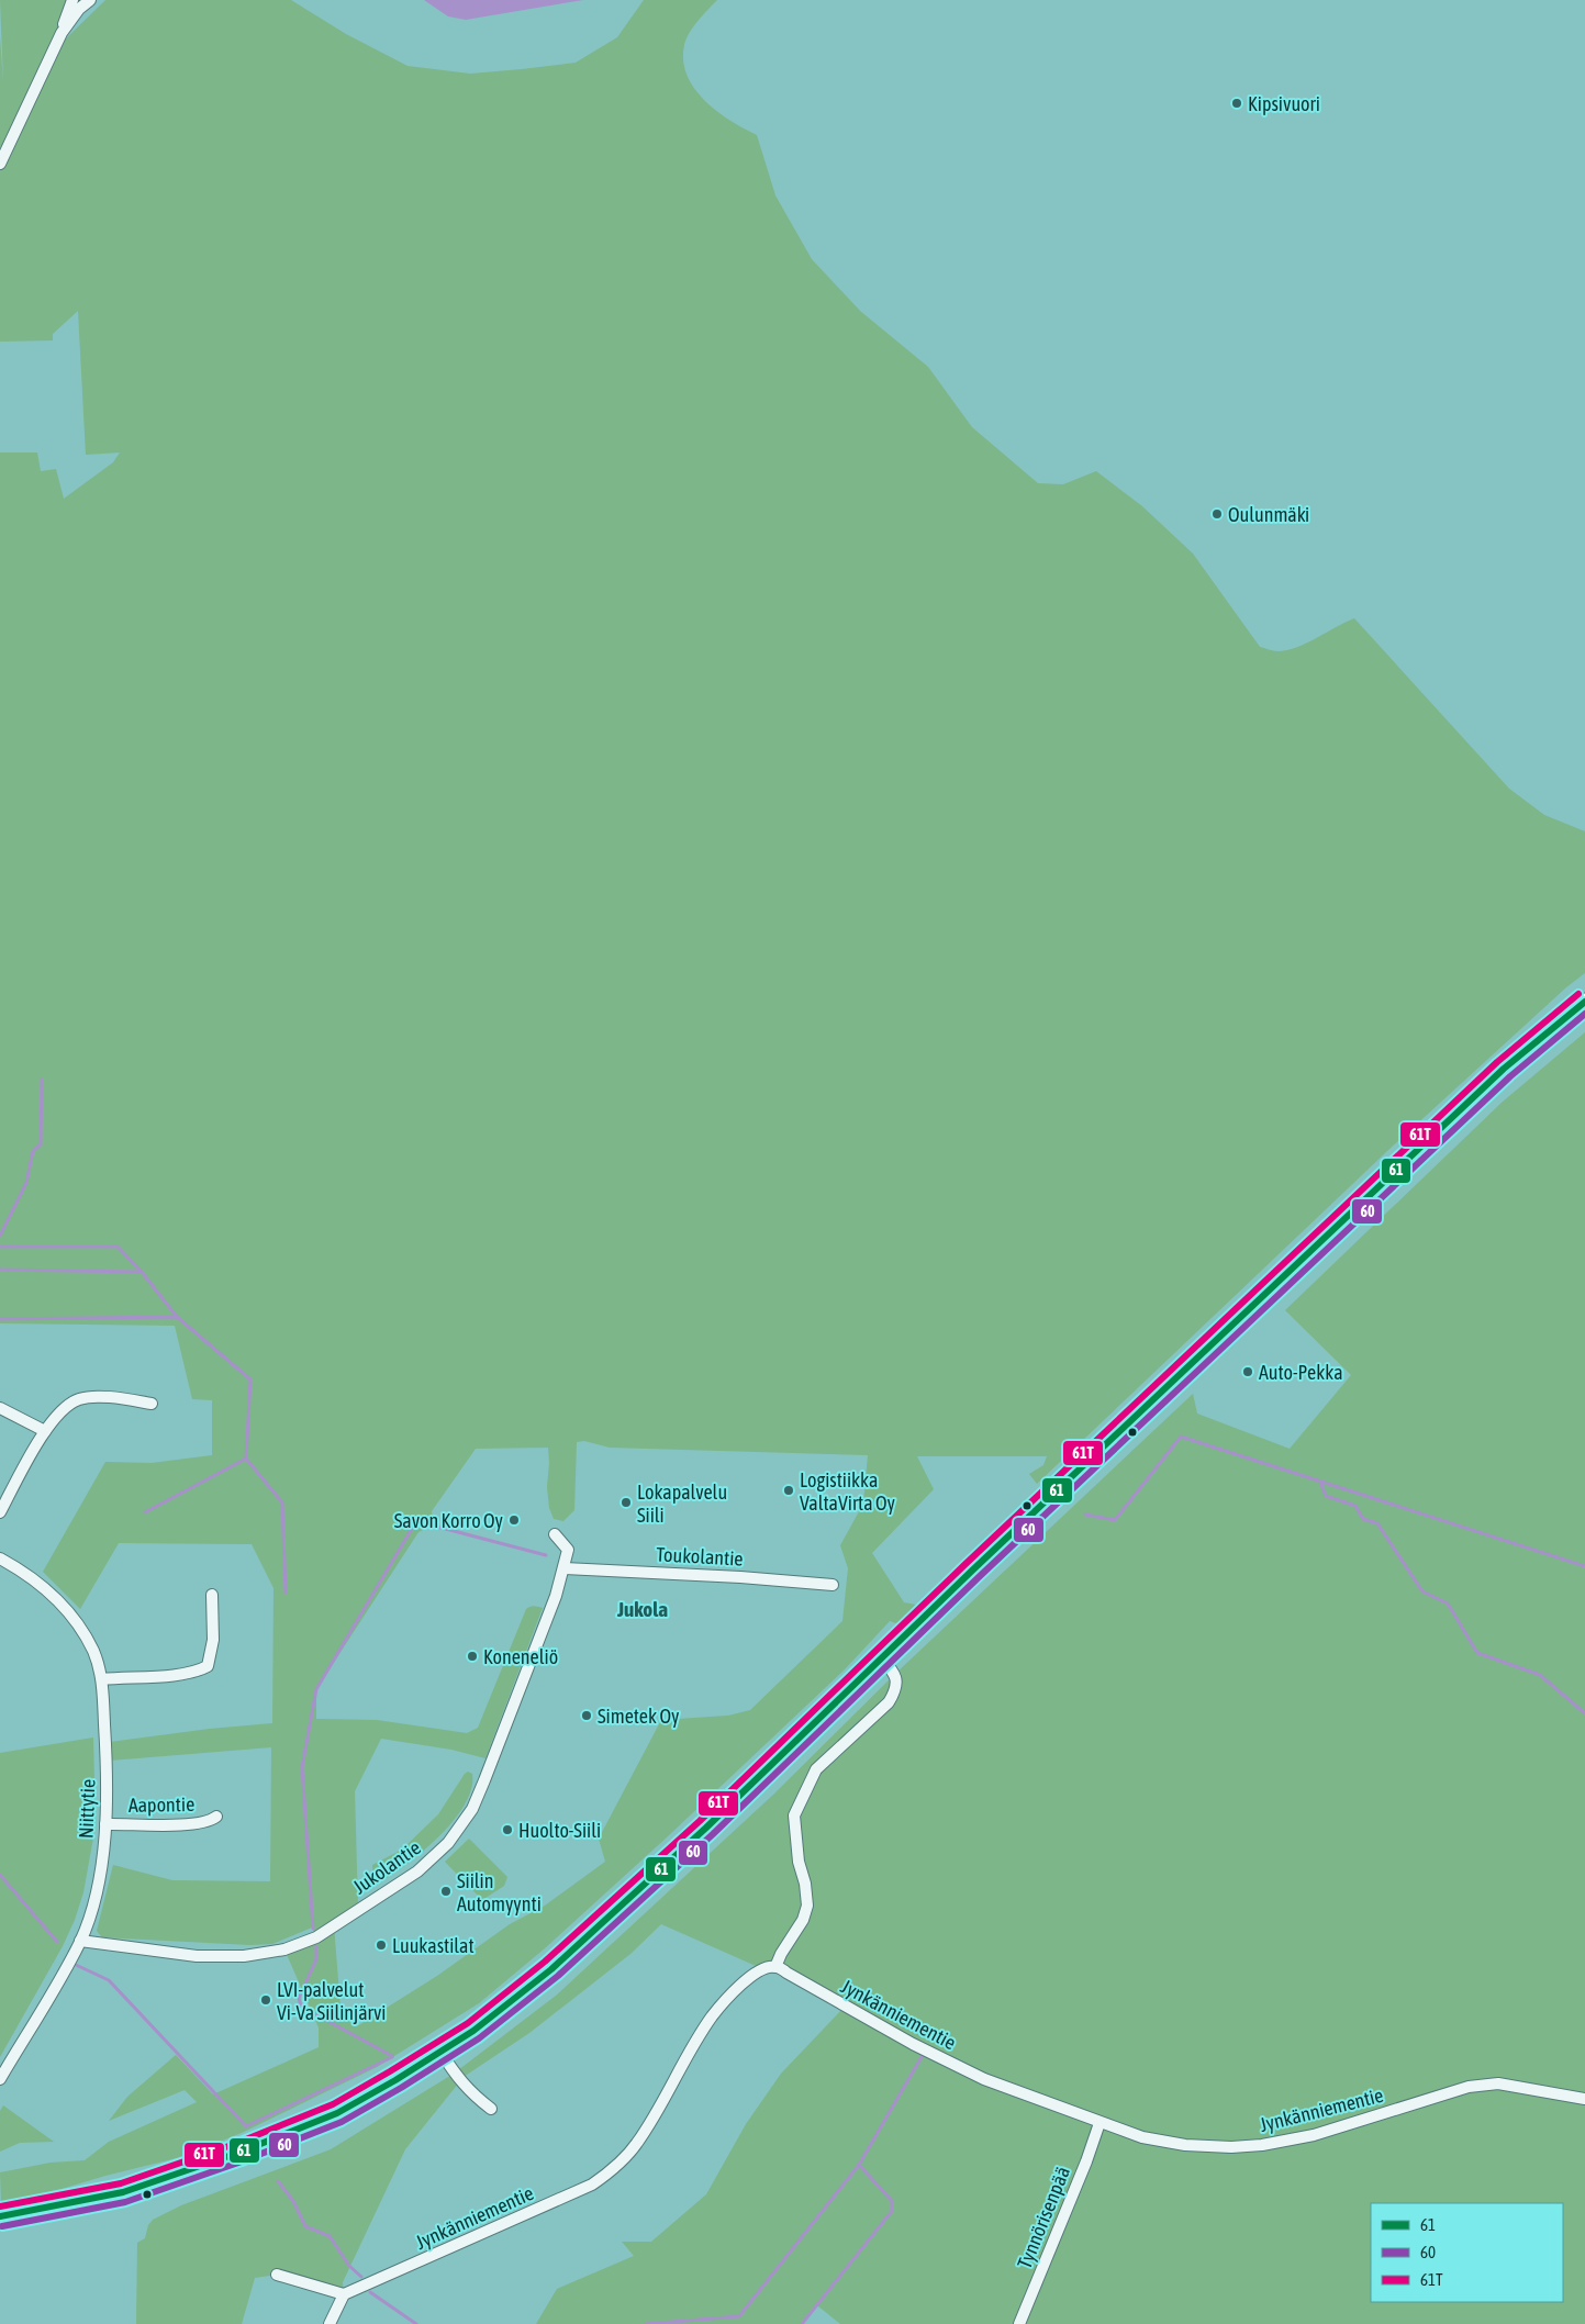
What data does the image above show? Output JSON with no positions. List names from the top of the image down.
{
  "streets": {
    "street": [
      "Toukolantie",
      "Aapontie",
      "Niittytie",
      "Jukolantie",
      "Jynkänniementie",
      "Tynnörisenpää"
    ]
  },
  "crossings": [
    ["Toukolantie", "Jukolantie"],
    ["Aapontie", "Niittytie"],
    ["Niittytie", "Jukolantie"],
    ["Jynkänniementie", "Tynnörisenpää"]
  ],
  "districts": ["Jukola"],
  "places": [
    "Kipsivuori",
    "Oulunmäki",
    "Auto-Pekka",
    "Logistiikka ValtaVirta Oy",
    "Lokapalvelu Siili",
    "Savon Korro Oy",
    "Koneneliö",
    "Simetek Oy",
    "Huolto-Siili",
    "Siilin Automyynti",
    "Luukastilat",
    "LVI-palvelut Vi-Va Siilinjärvi"
  ],
  "lines": ["transit line 61T", "transit line 61", "transit line 60"],
  "legend": ["61", "60", "61T"]
}
